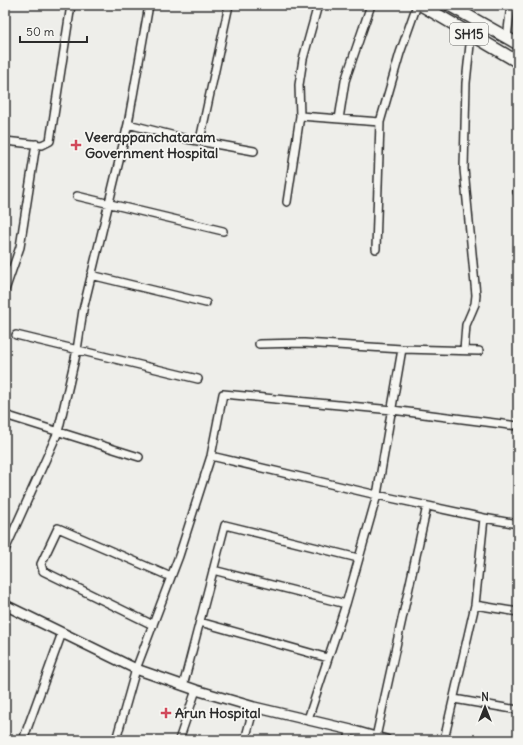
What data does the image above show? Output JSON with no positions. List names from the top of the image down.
{
  "streets": {
    "main road": ["SH15"]
  },
  "places": {
    "health": ["Veerappanchataram Government Hospital", "Arun Hospital"]
  },
  "scale_bar": "50 m",
  "north": "top"
}
